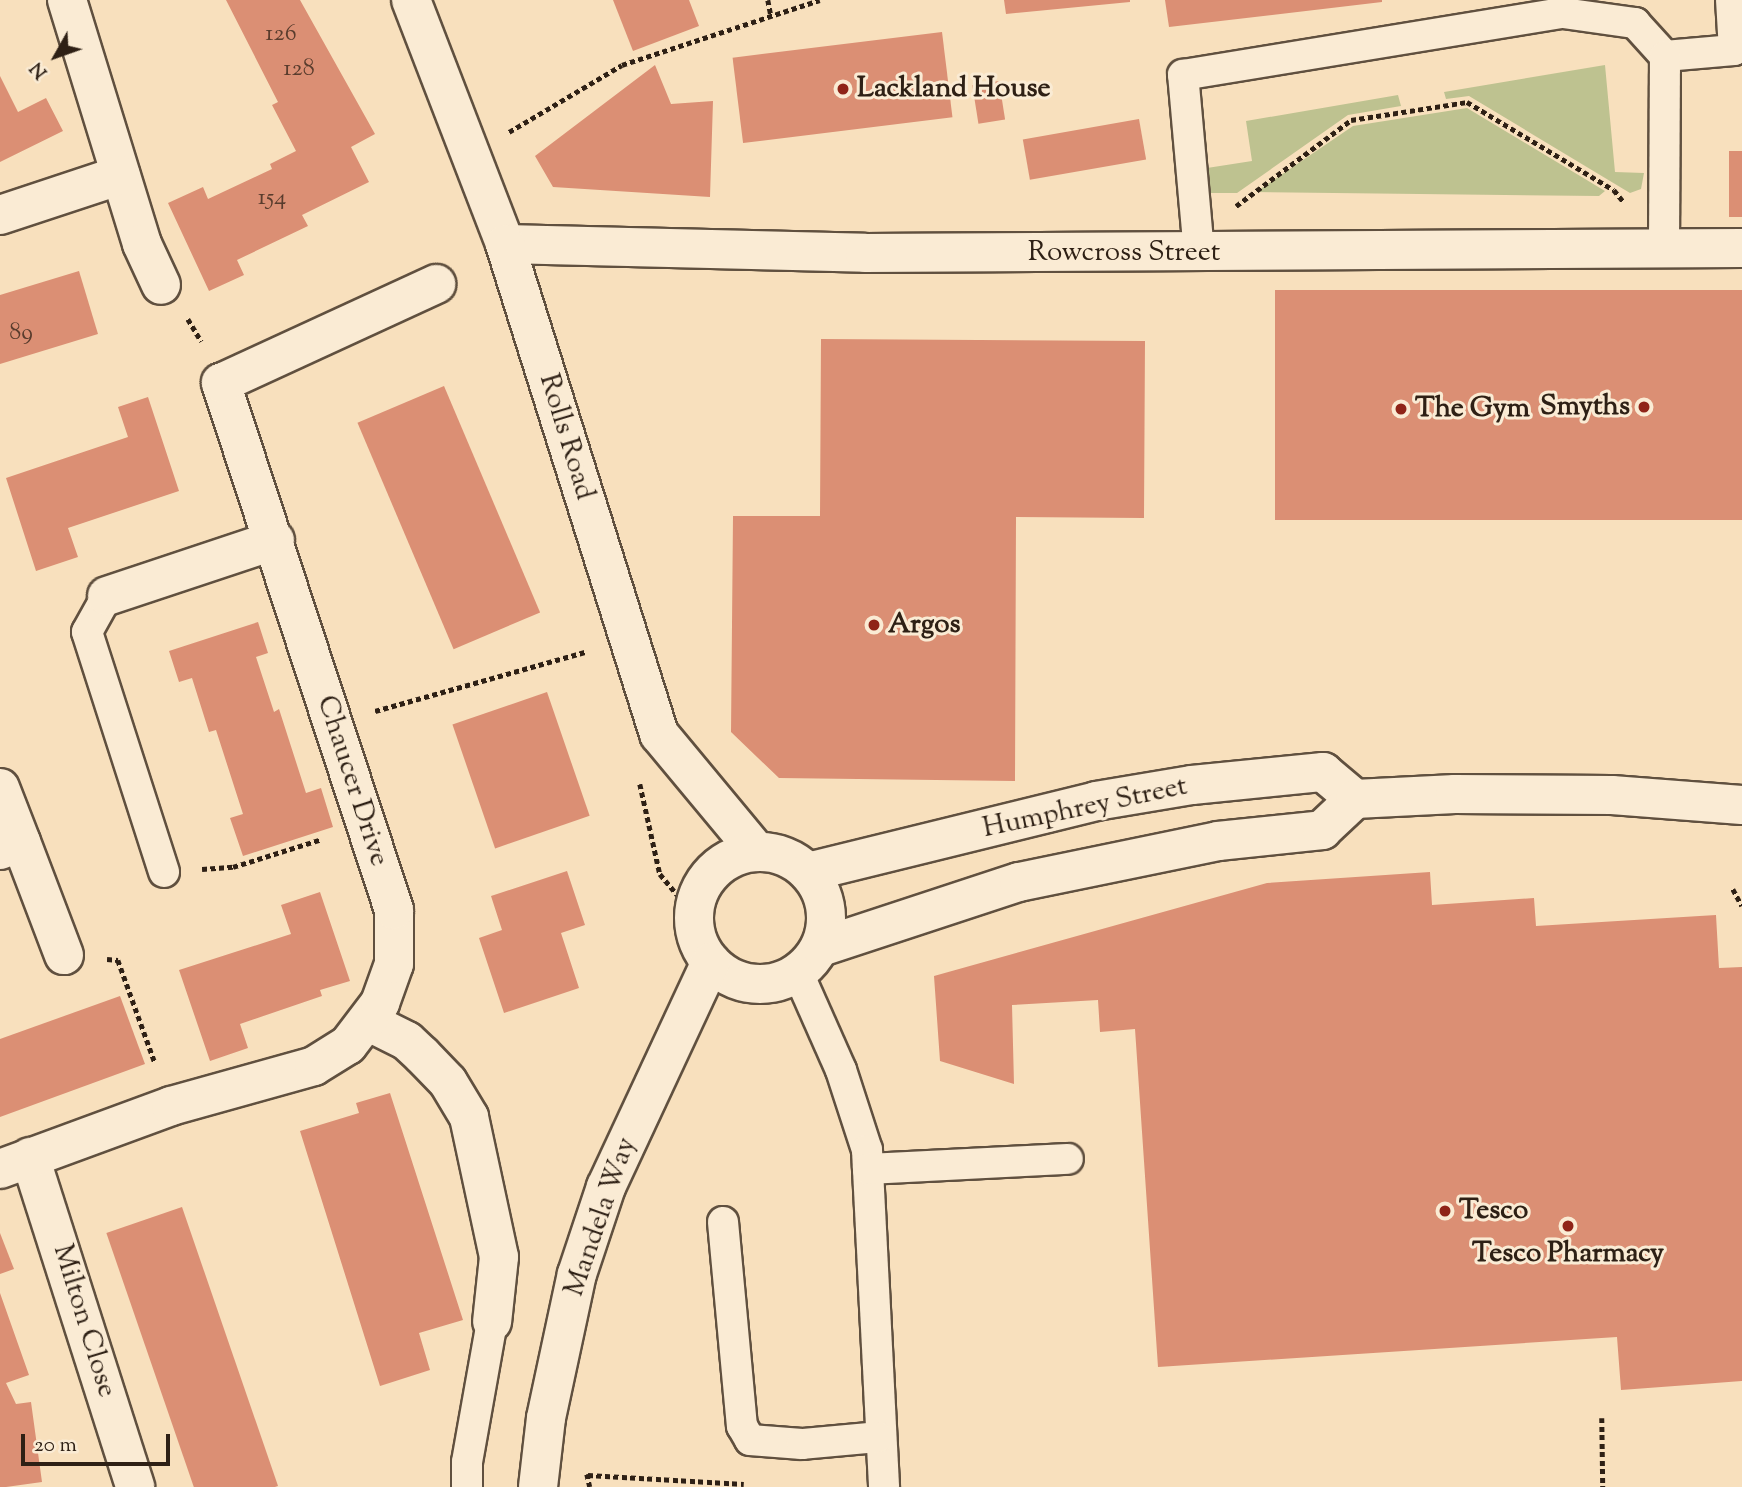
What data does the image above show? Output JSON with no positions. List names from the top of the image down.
{
  "streets": {
    "street": [
      "Rowcross Street",
      "Rolls Road",
      "Chaucer Drive",
      "Humphrey Street",
      "Mandela Way",
      "Milton Close"
    ]
  },
  "crossings": [
    ["Rowcross Street", "Rolls Road"],
    ["Rolls Road", "Humphrey Street"],
    ["Rolls Road", "Mandela Way"],
    ["Chaucer Drive", "Milton Close"],
    ["Humphrey Street", "Mandela Way"]
  ],
  "places": [
    "Lackland House",
    "Smyths",
    "The Gym",
    "Argos",
    "Tesco",
    "Tesco Pharmacy"
  ],
  "house_numbers": [
    "126",
    "128",
    "154",
    "89"
  ],
  "scale_bar": "20 m",
  "north": "bottom left"
}
